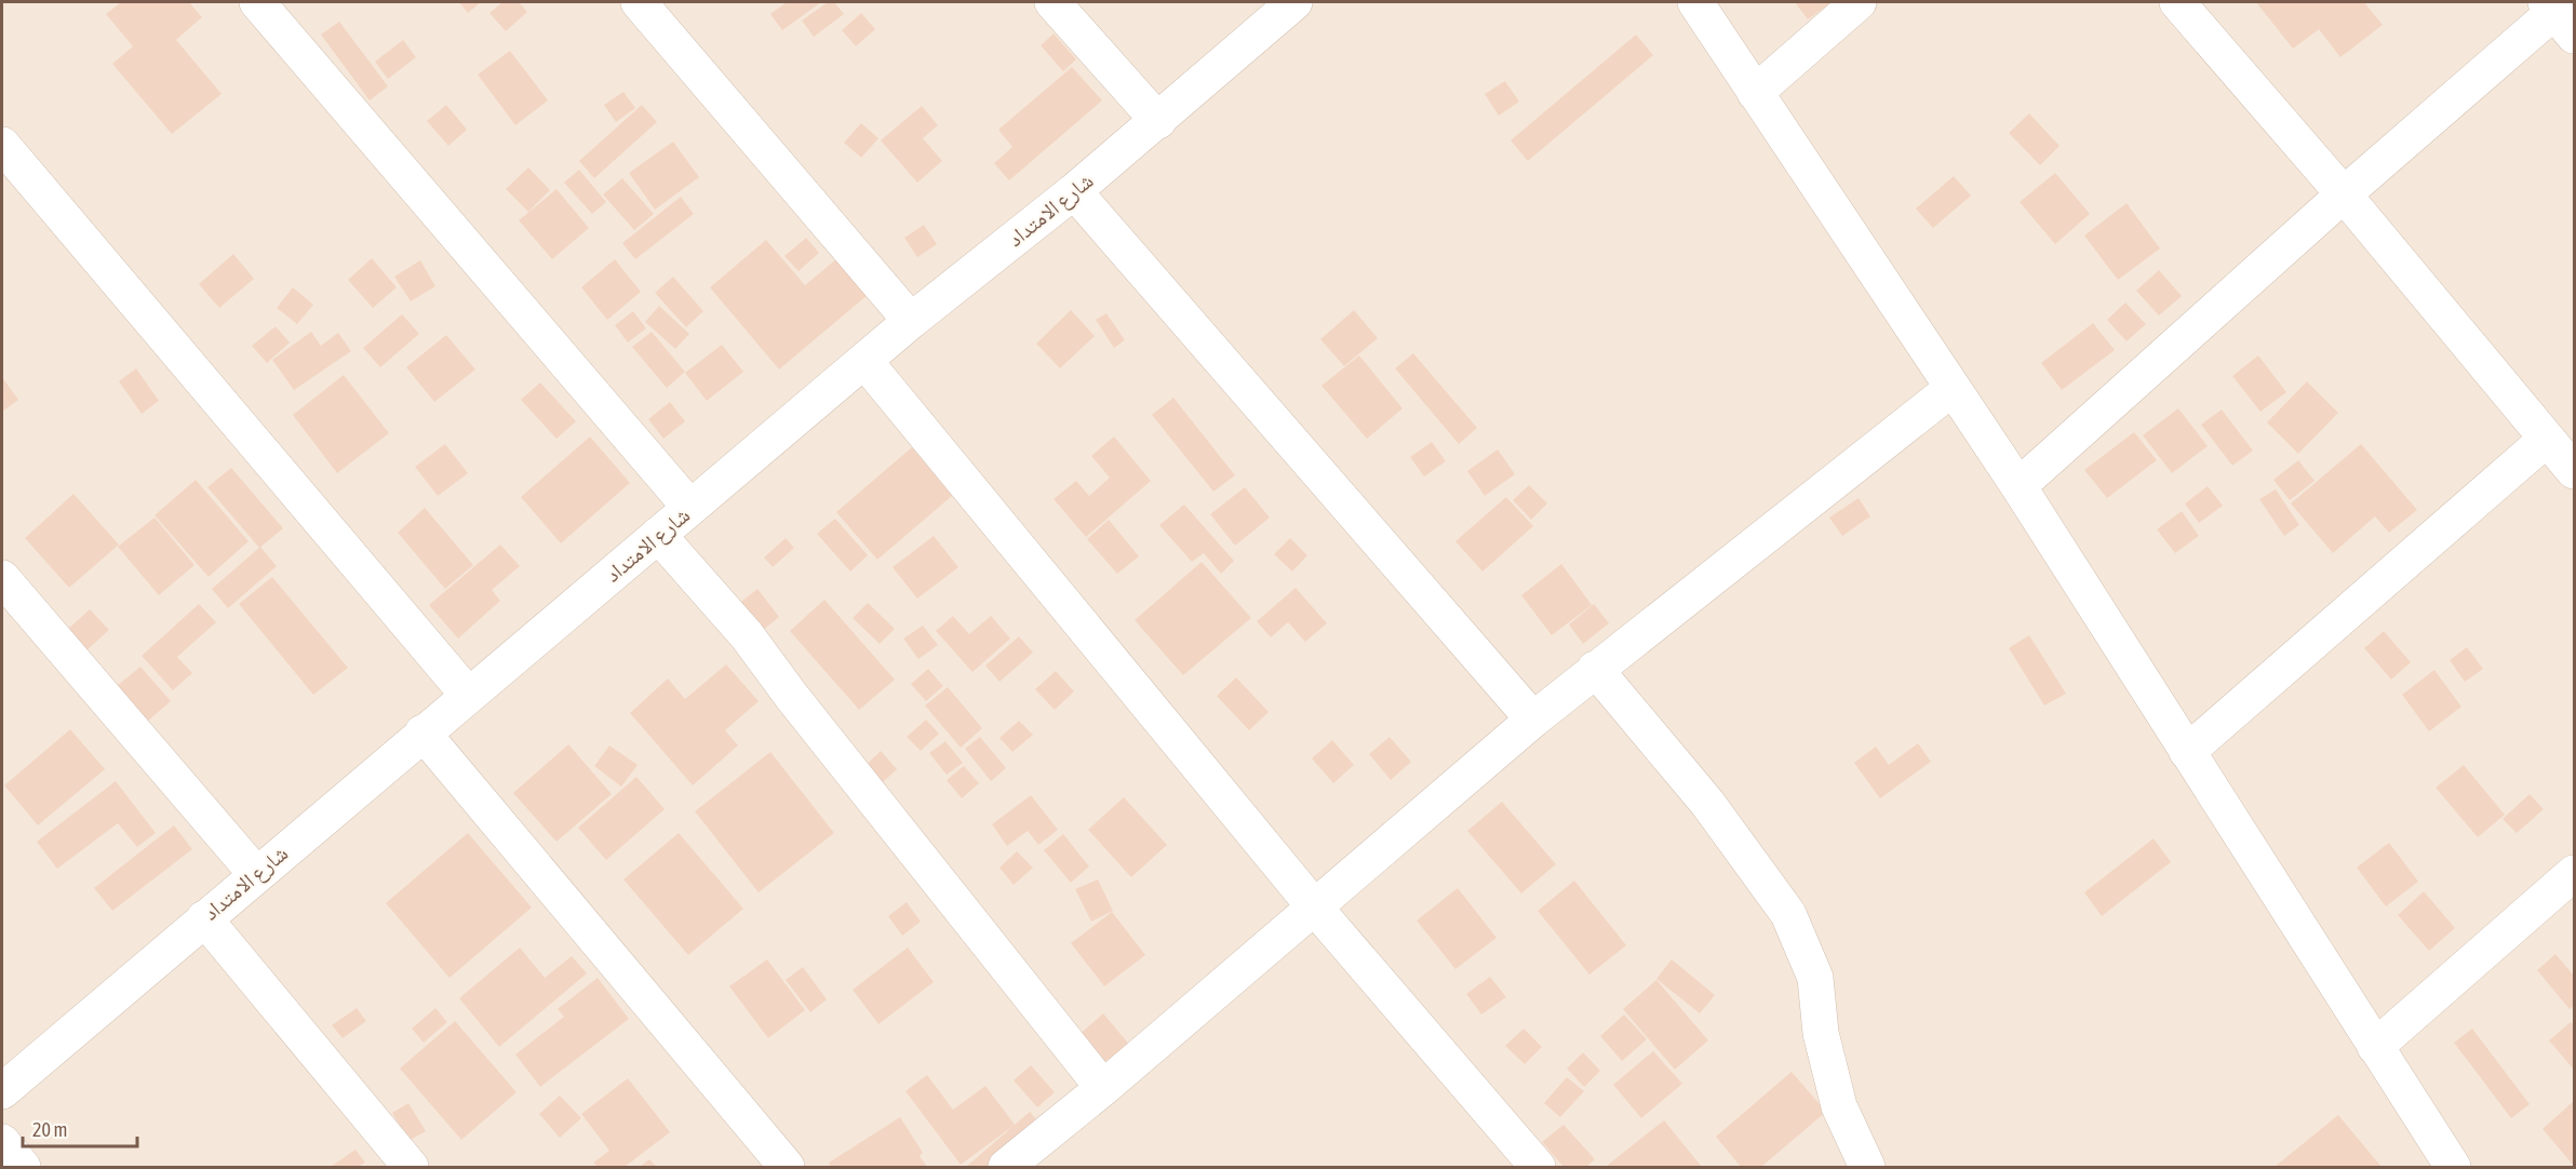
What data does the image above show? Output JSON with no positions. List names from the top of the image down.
{
  "streets": {
    "street": ["شارع الامتداد"]
  },
  "scale_bar": "20 m"
}
